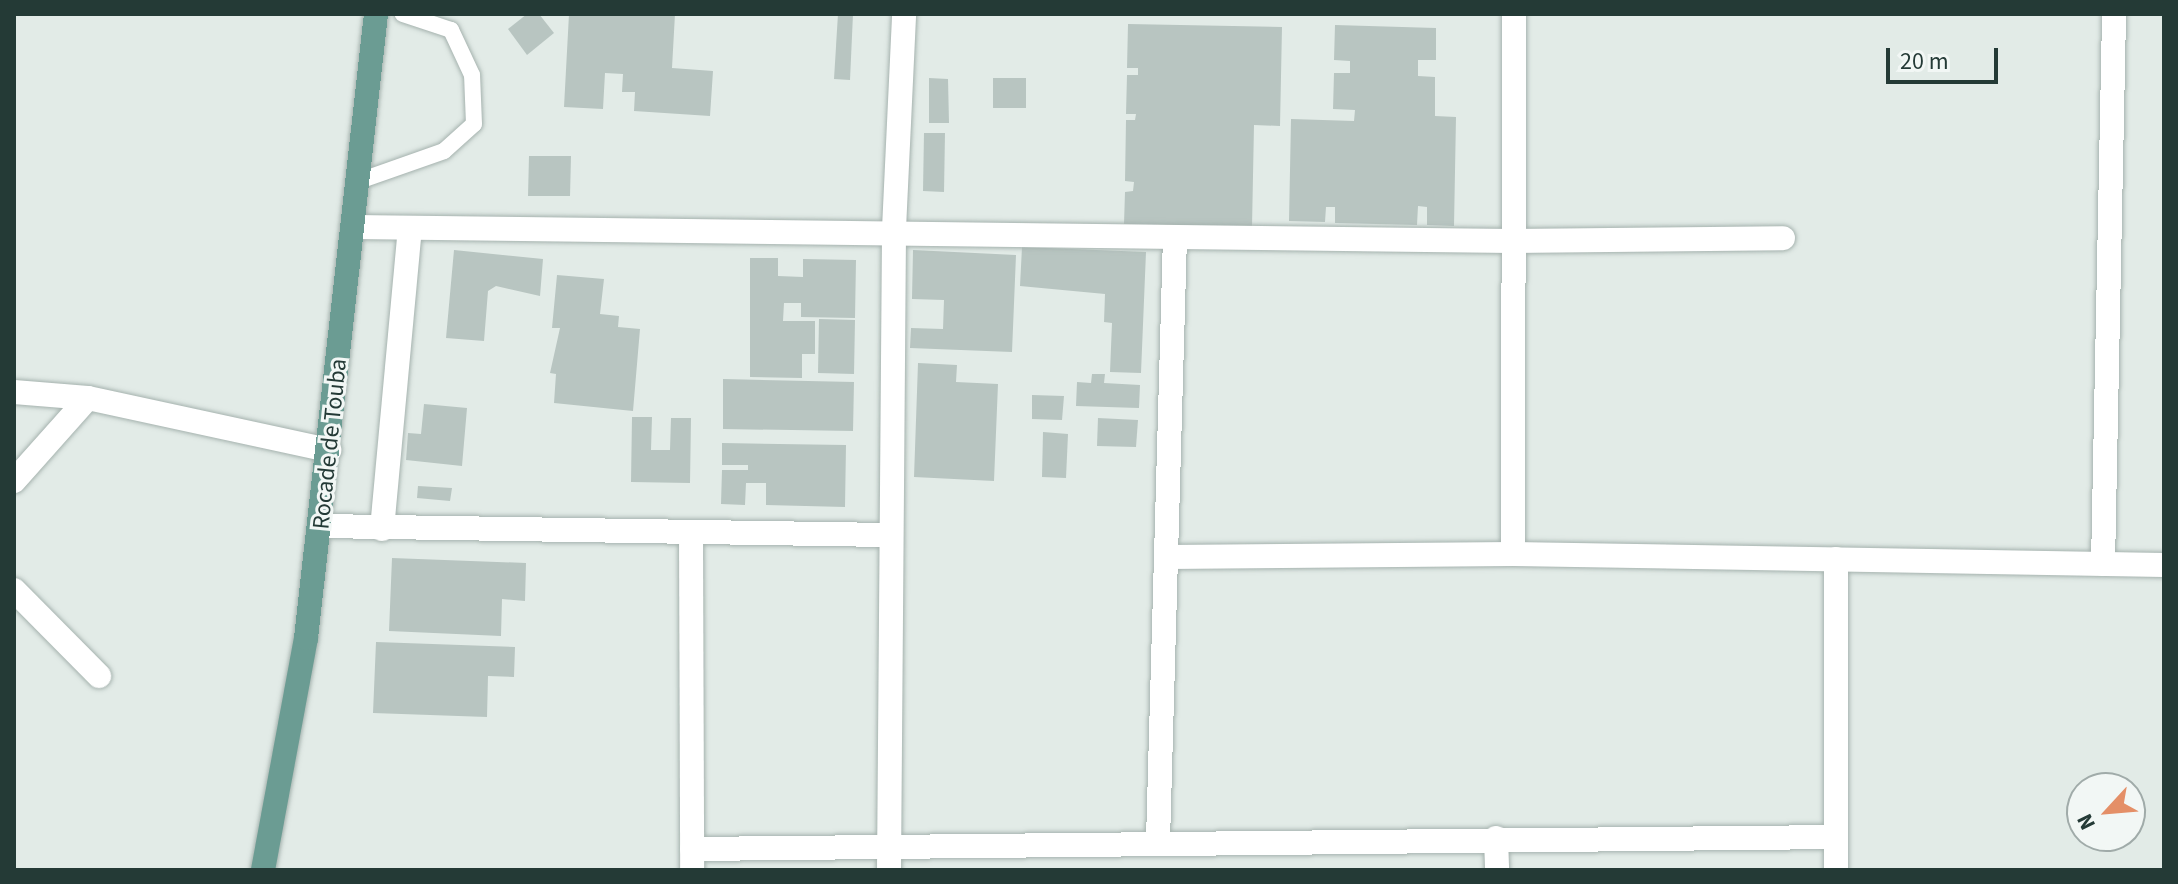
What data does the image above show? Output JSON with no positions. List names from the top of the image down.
{
  "streets": {
    "main road": ["Rocade de Touba"]
  },
  "scale_bar": "20 m",
  "north": "bottom left"
}
